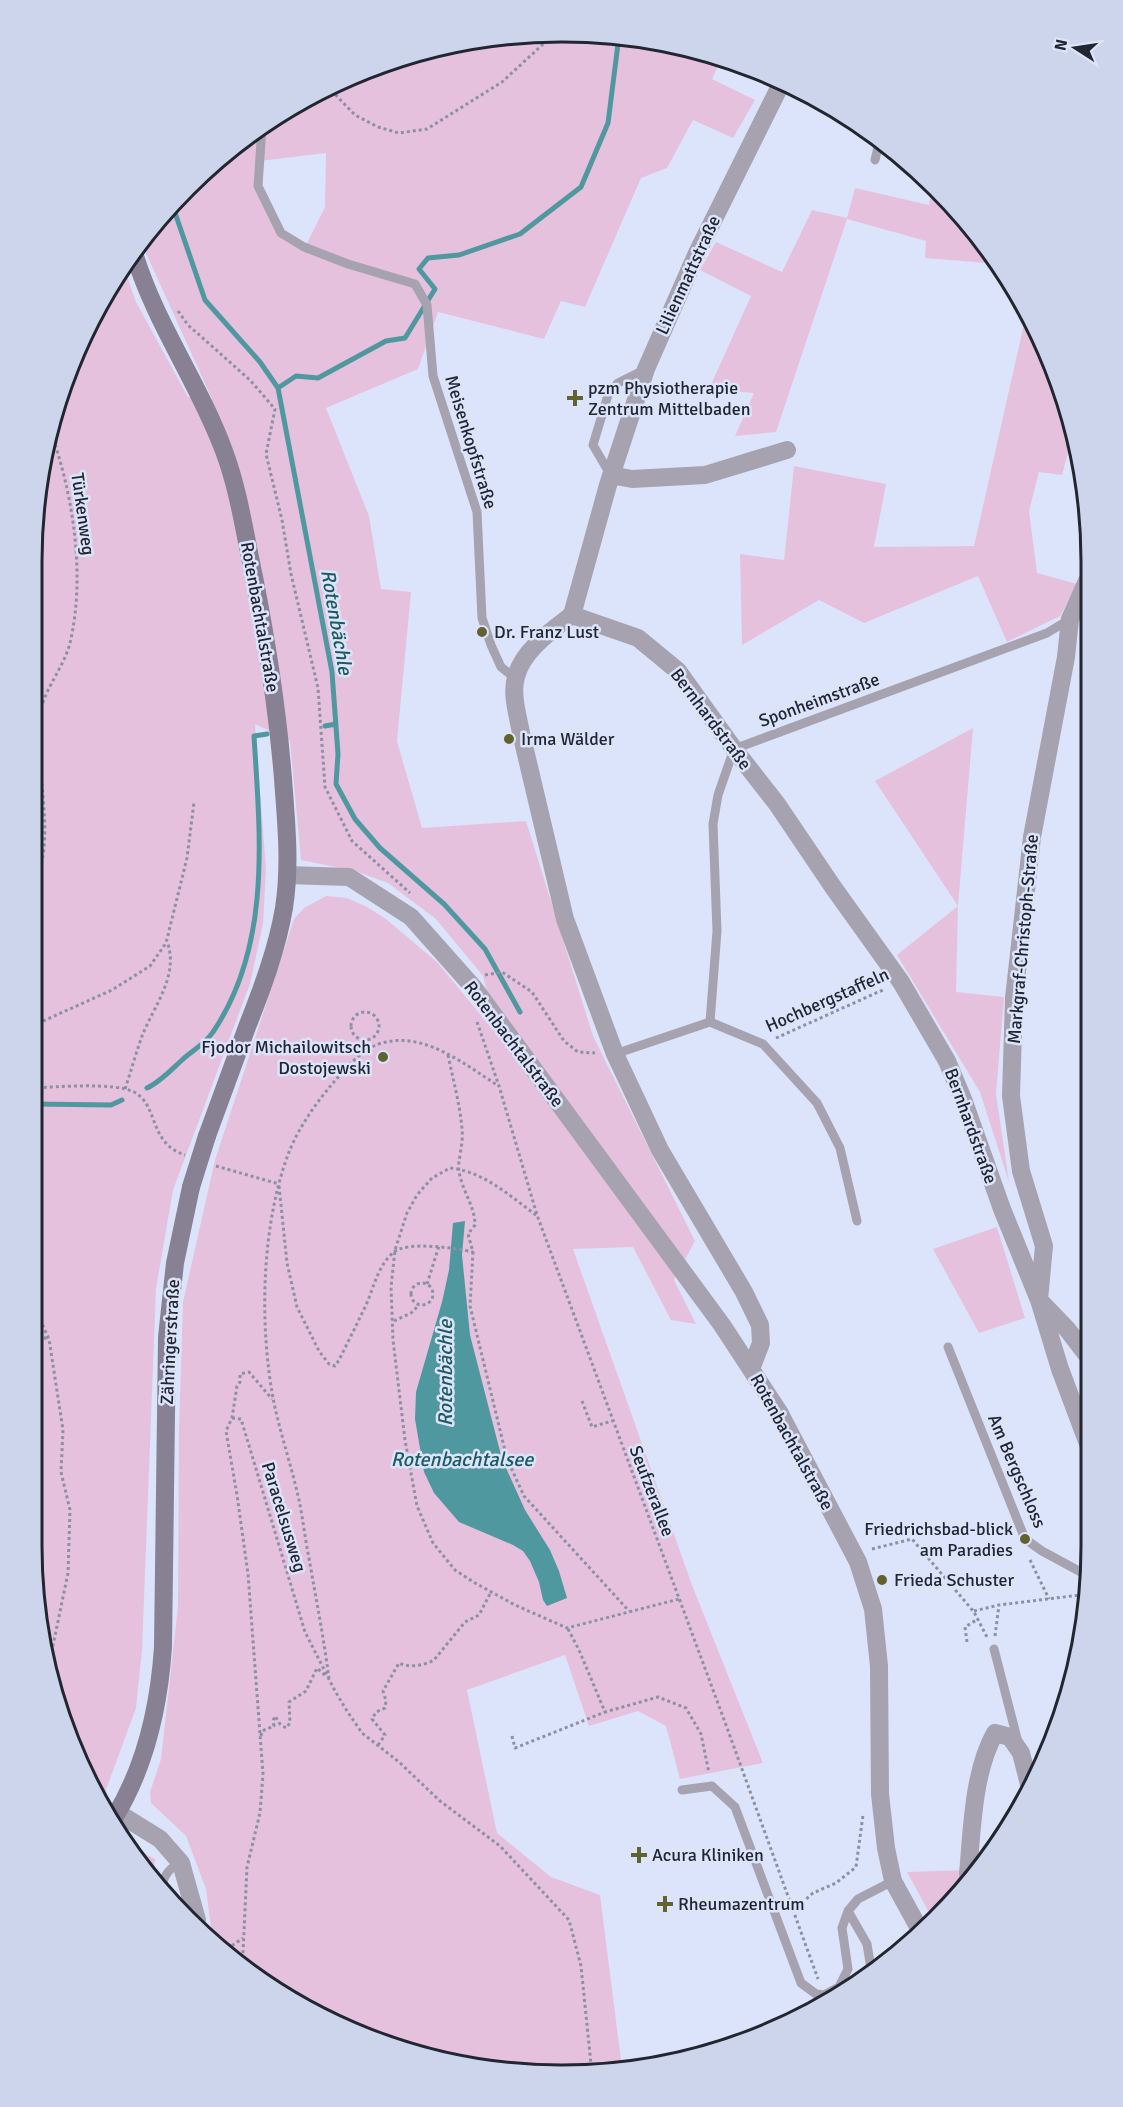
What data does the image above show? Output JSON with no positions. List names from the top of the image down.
{
  "streets": {
    "main road": ["Rotenbachtalstraße", "Zähringerstraße"],
    "street": ["Lilienmattstraße", "Bernhardstraße", "Markgraf-Christoph-Straße"],
    "lane": ["Meisenkopfstraße", "Sponheimstraße", "Am Bergschloss"],
    "path": [
      "Türkenweg",
      "Hochbergstaffeln",
      "Seufzerallee",
      "Paracelsusweg"
    ]
  },
  "crossings": [
    ["Lilienmattstraße", "Bernhardstraße"],
    ["Rotenbachtalstraße", "Zähringerstraße"],
    ["Sponheimstraße", "Bernhardstraße"],
    ["Sponheimstraße", "Markgraf-Christoph-Straße"],
    ["Bernhardstraße", "Markgraf-Christoph-Straße"],
    ["Bernhardstraße", "Hochbergstaffeln"]
  ],
  "water": ["Rotenbächle", "Rotenbachtalsee"],
  "places": {
    "health": ["pzm Physiotherapie Zentrum Mittelbaden", "Acura Kliniken", "Rheumazentrum"],
    "other": [
      "Dr. Franz Lust",
      "Irma Wälder",
      "Fjodor Michailowitsch Dostojewski",
      "Friedrichsbad-blick am Paradies",
      "Frieda Schuster"
    ]
  },
  "north": "left"
}
